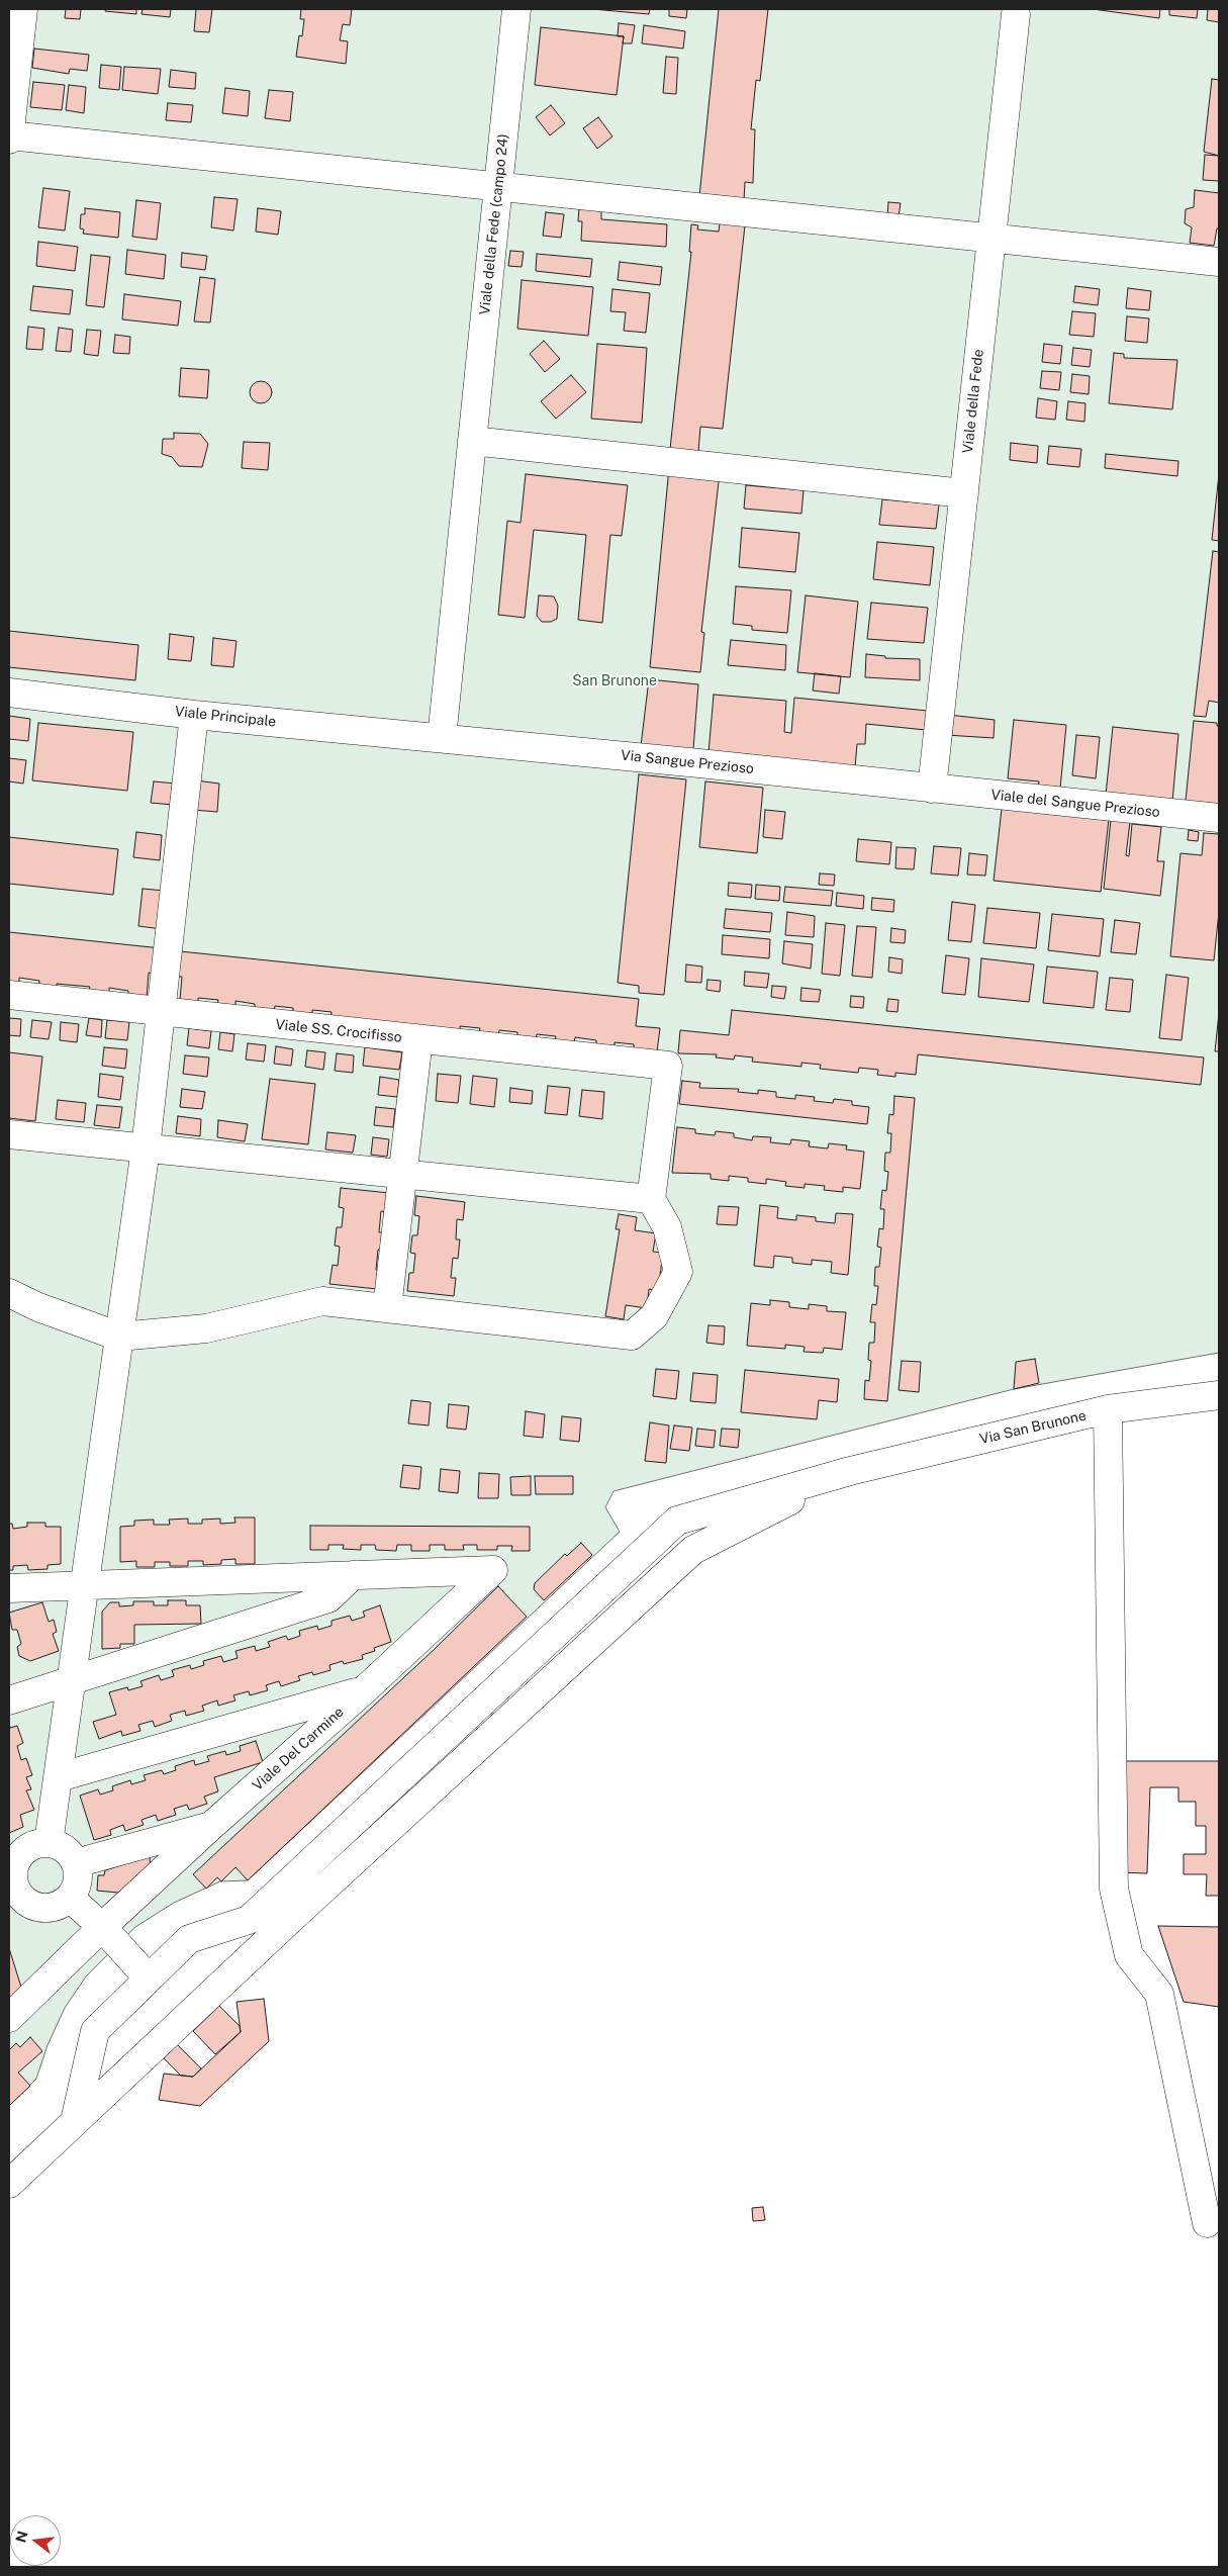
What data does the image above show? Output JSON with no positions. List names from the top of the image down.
{
  "streets": {
    "street": [
      "Viale della Fede (campo 24)",
      "Viale della Fede",
      "Viale Principale",
      "Via Sangue Prezioso",
      "Viale del Sangue Prezioso",
      "Viale SS. Crocifisso",
      "Via San Brunone",
      "Viale Del Carmine"
    ]
  },
  "crossings": [
    ["Viale della Fede (campo 24)", "Viale Principale"],
    ["Viale della Fede (campo 24)", "Via Sangue Prezioso"],
    ["Viale della Fede", "Via Sangue Prezioso"],
    ["Viale della Fede", "Viale del Sangue Prezioso"],
    ["Viale Principale", "Via Sangue Prezioso"],
    ["Via Sangue Prezioso", "Viale del Sangue Prezioso"]
  ],
  "parks": ["San Brunone"],
  "north": "left"
}
